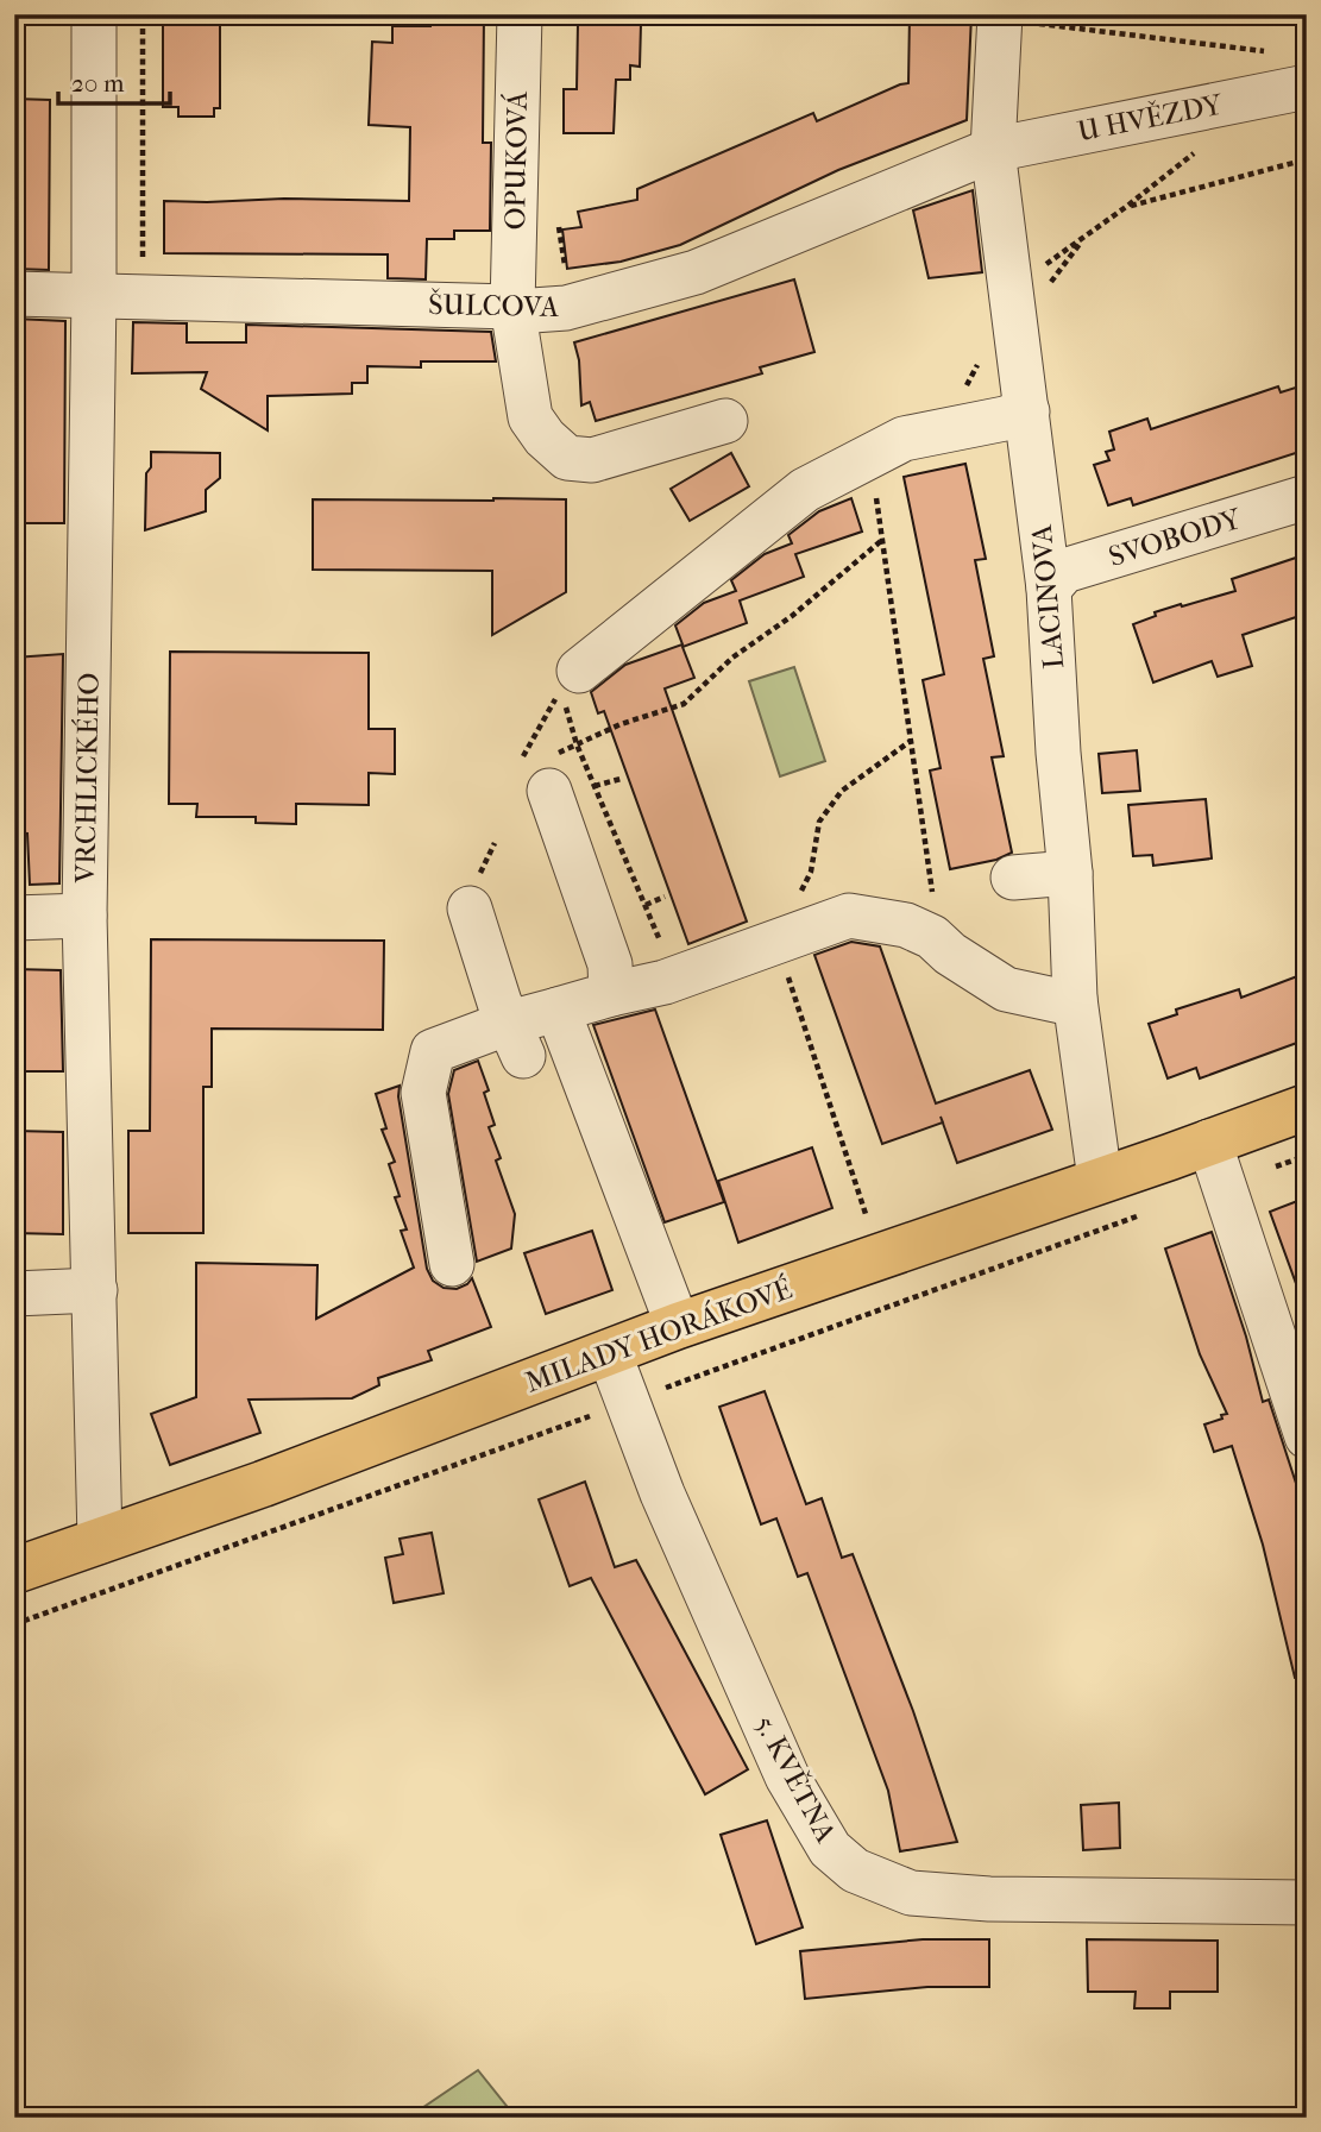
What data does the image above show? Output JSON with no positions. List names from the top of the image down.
{
  "streets": {
    "main road": ["MILADY HORÁKOVÉ"],
    "street": [
      "U HVĚZDY",
      "OPUKOVÁ",
      "ŠULCOVA",
      "SVOBODY",
      "LACINOVA",
      "VRCHLICKÉHO",
      "5. KVĚTNA"
    ]
  },
  "crossings": [
    ["U HVĚZDY", "ŠULCOVA"],
    ["U HVĚZDY", "LACINOVA"],
    ["OPUKOVÁ", "ŠULCOVA"],
    ["ŠULCOVA", "LACINOVA"],
    ["ŠULCOVA", "VRCHLICKÉHO"],
    ["SVOBODY", "LACINOVA"],
    ["LACINOVA", "MILADY HORÁKOVÉ"],
    ["VRCHLICKÉHO", "MILADY HORÁKOVÉ"],
    ["MILADY HORÁKOVÉ", "5. KVĚTNA"]
  ],
  "scale_bar": "20 m"
}
